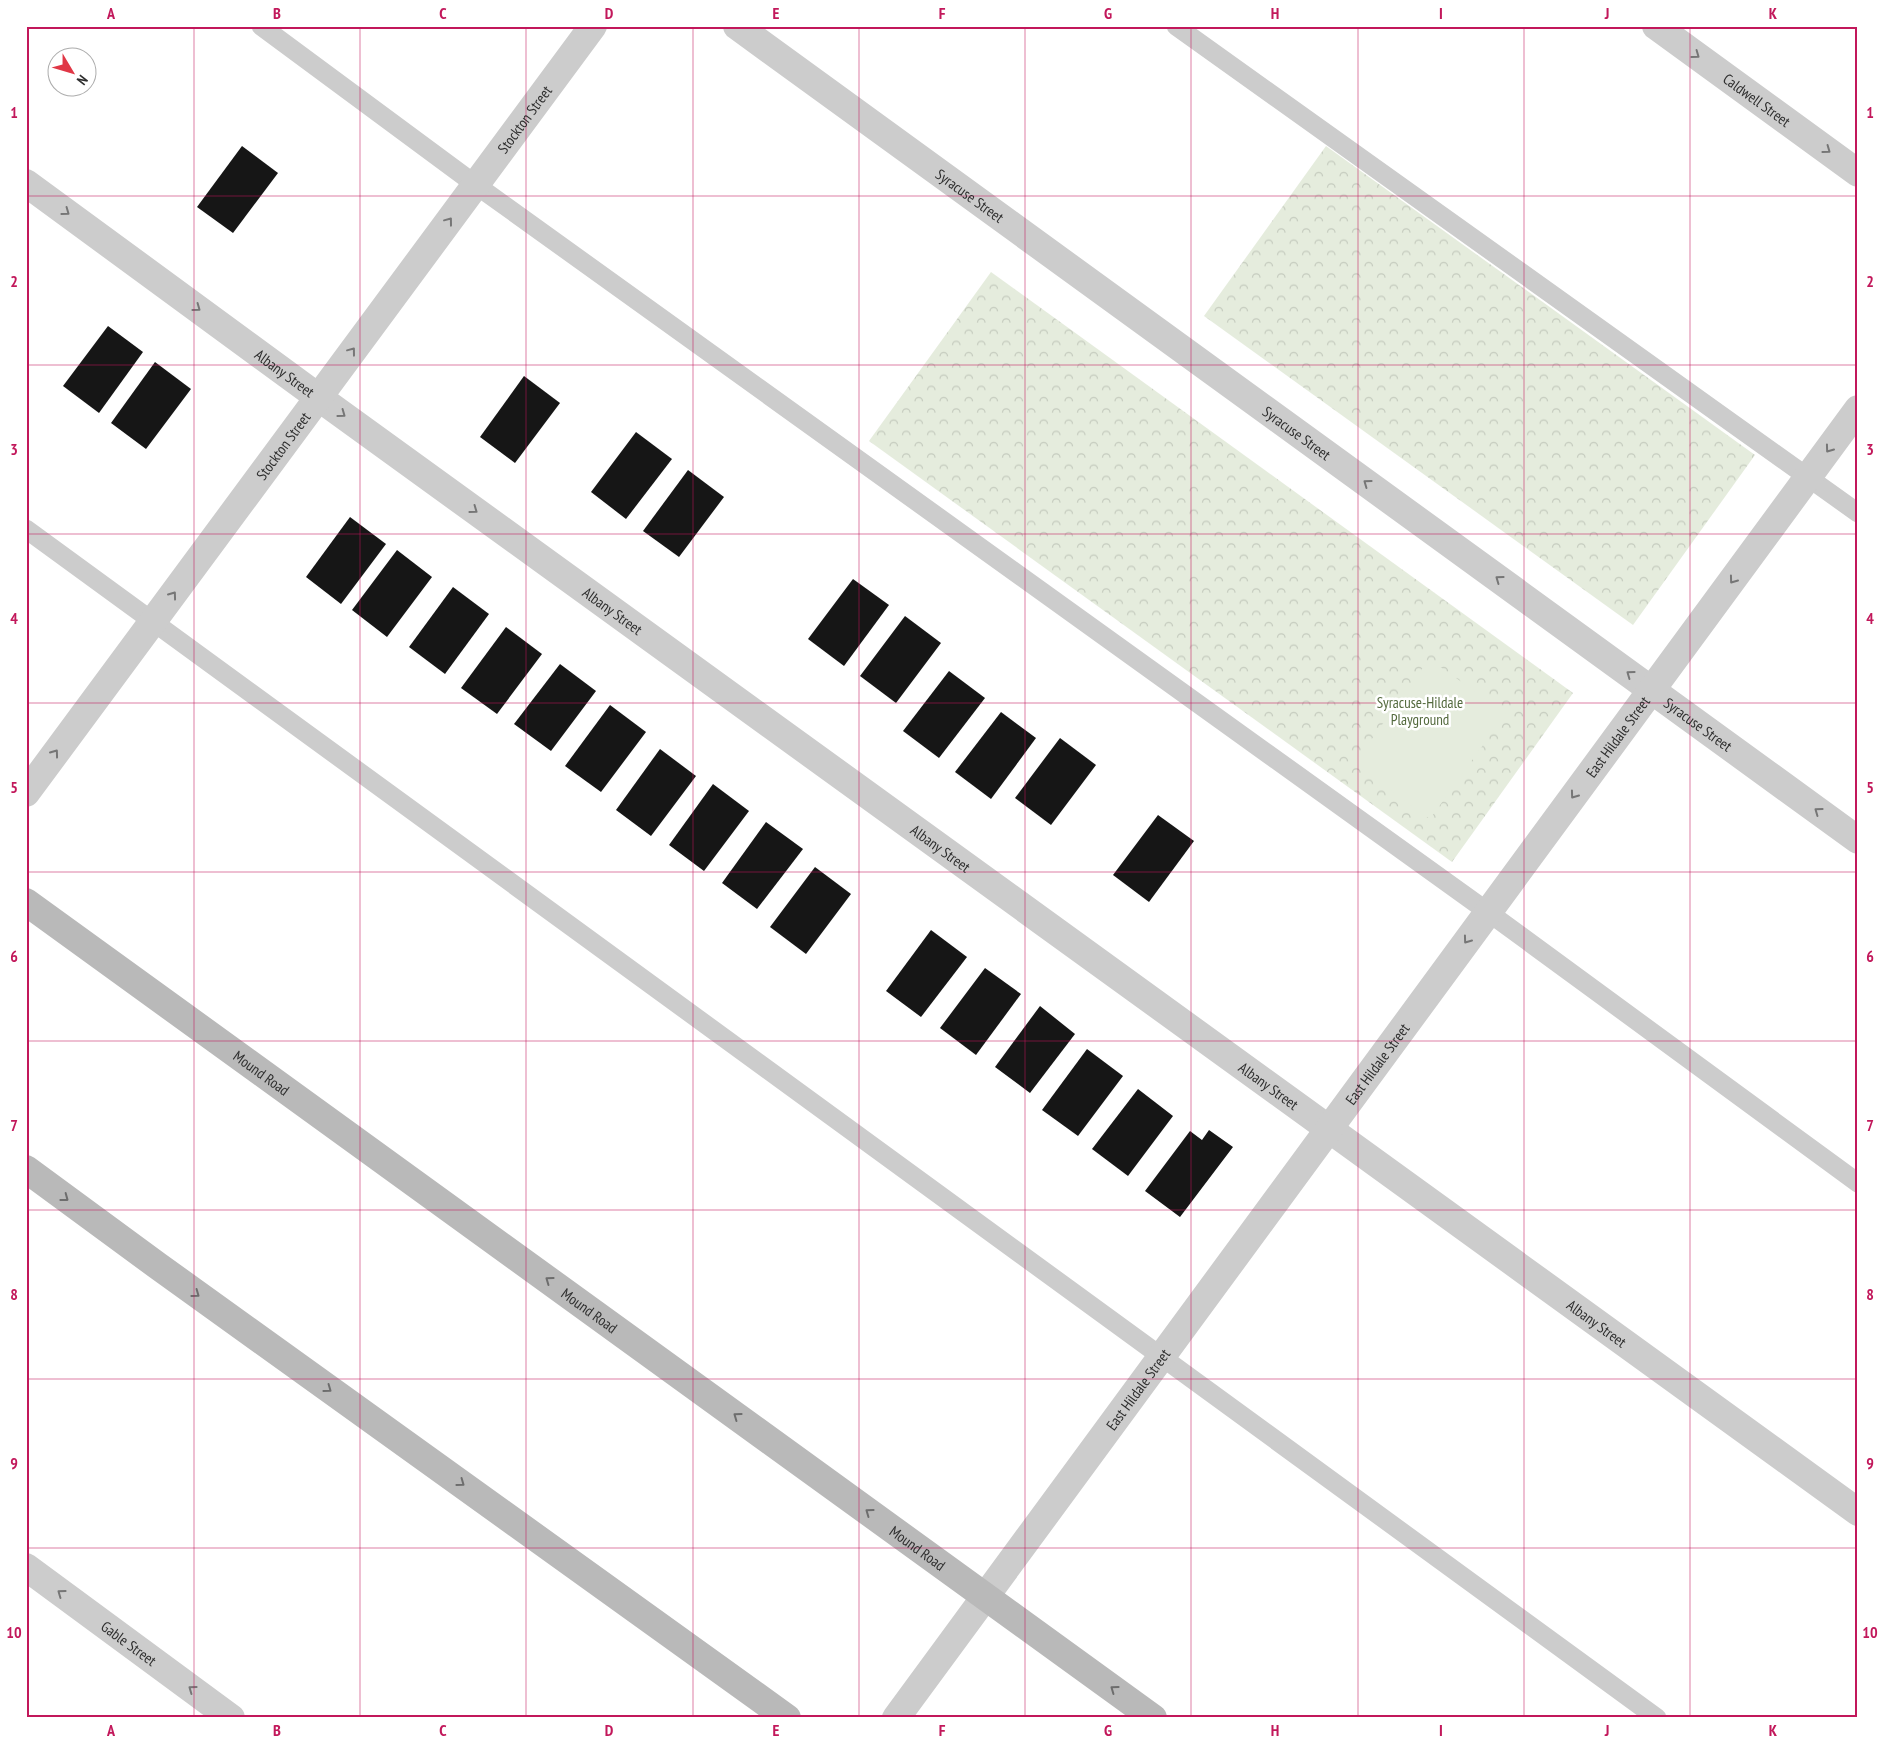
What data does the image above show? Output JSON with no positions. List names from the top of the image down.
{
  "streets": {
    "main road": ["Mound Road"],
    "street": [
      "Caldwell Street",
      "Stockton Street",
      "Syracuse Street",
      "Albany Street",
      "East Hildale Street",
      "Gable Street"
    ]
  },
  "crossings": [
    ["Stockton Street", "Albany Street"],
    ["Syracuse Street", "East Hildale Street"],
    ["Albany Street", "East Hildale Street"],
    ["East Hildale Street", "Mound Road"]
  ],
  "one_way": [
    "Caldwell Street",
    "Stockton Street",
    "Syracuse Street",
    "Albany Street",
    "East Hildale Street",
    "Gable Street"
  ],
  "parks": ["Syracuse-Hildale Playground"],
  "north": "bottom right",
  "grid": {
    "columns": [
      "A",
      "B",
      "C",
      "D",
      "E",
      "F",
      "G",
      "H",
      "I",
      "J",
      "K"
    ],
    "rows": [
      "1",
      "2",
      "3",
      "4",
      "5",
      "6",
      "7",
      "8",
      "9",
      "10"
    ]
  }
}
